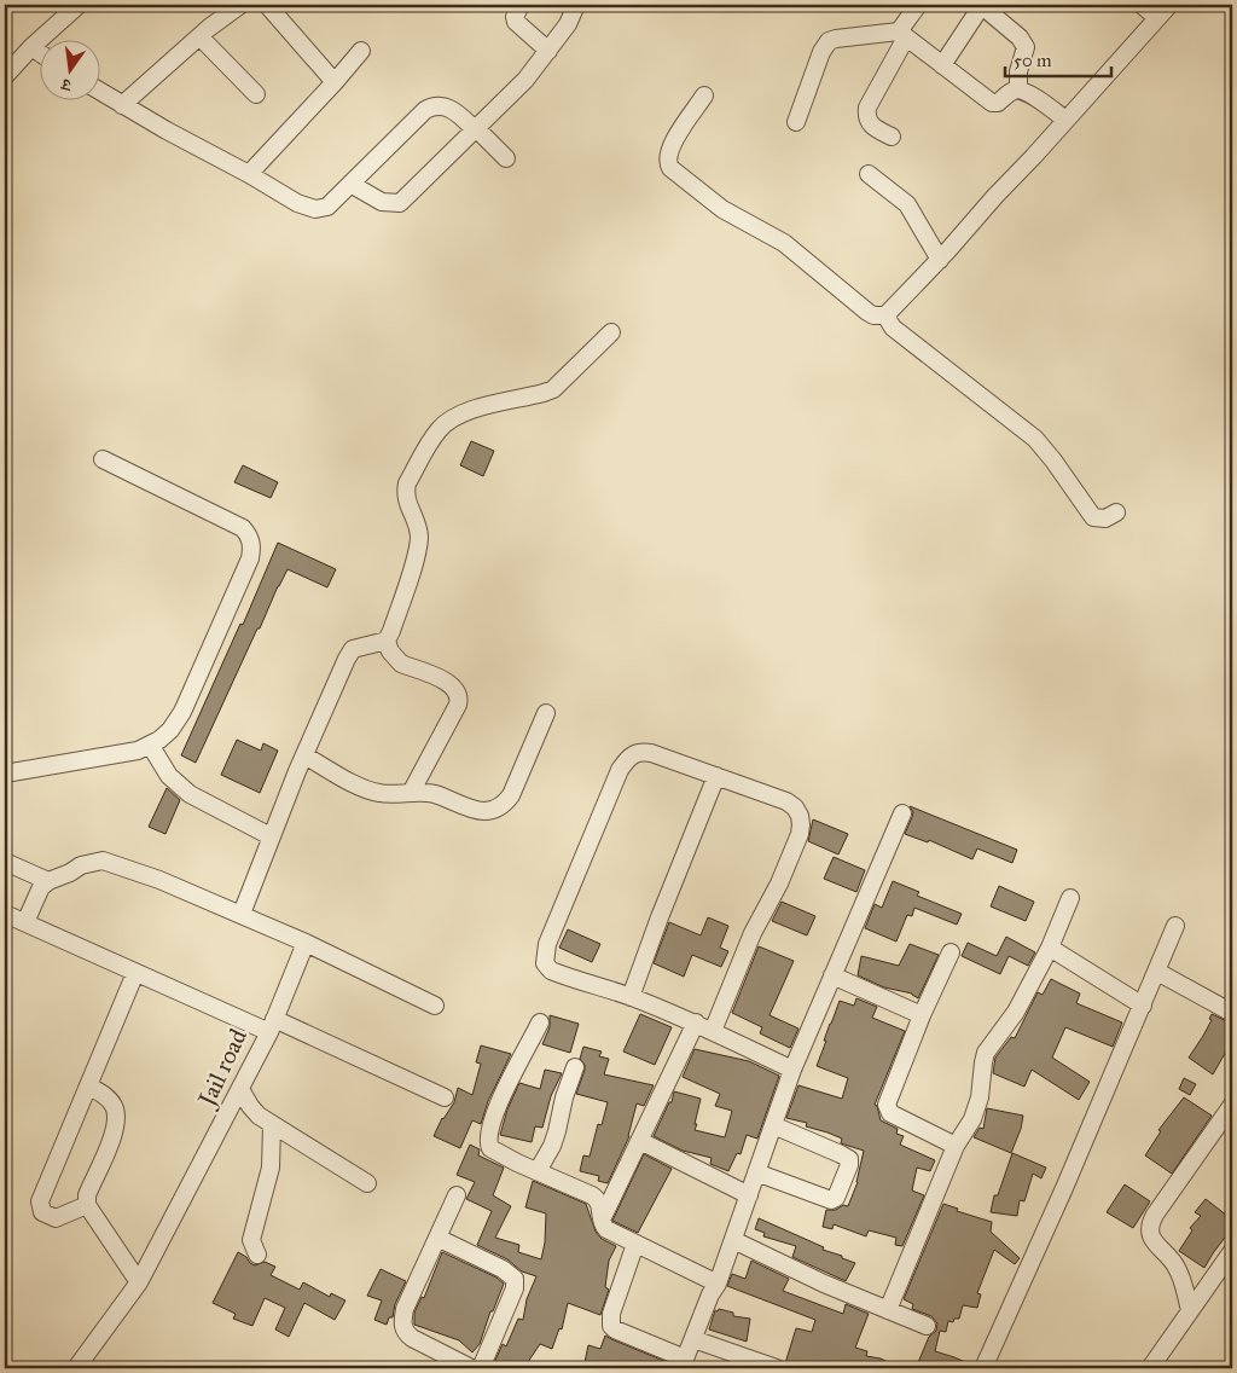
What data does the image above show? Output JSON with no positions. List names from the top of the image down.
{
  "streets": {
    "street": ["Jail road"]
  },
  "scale_bar": "50 m",
  "north": "bottom"
}
